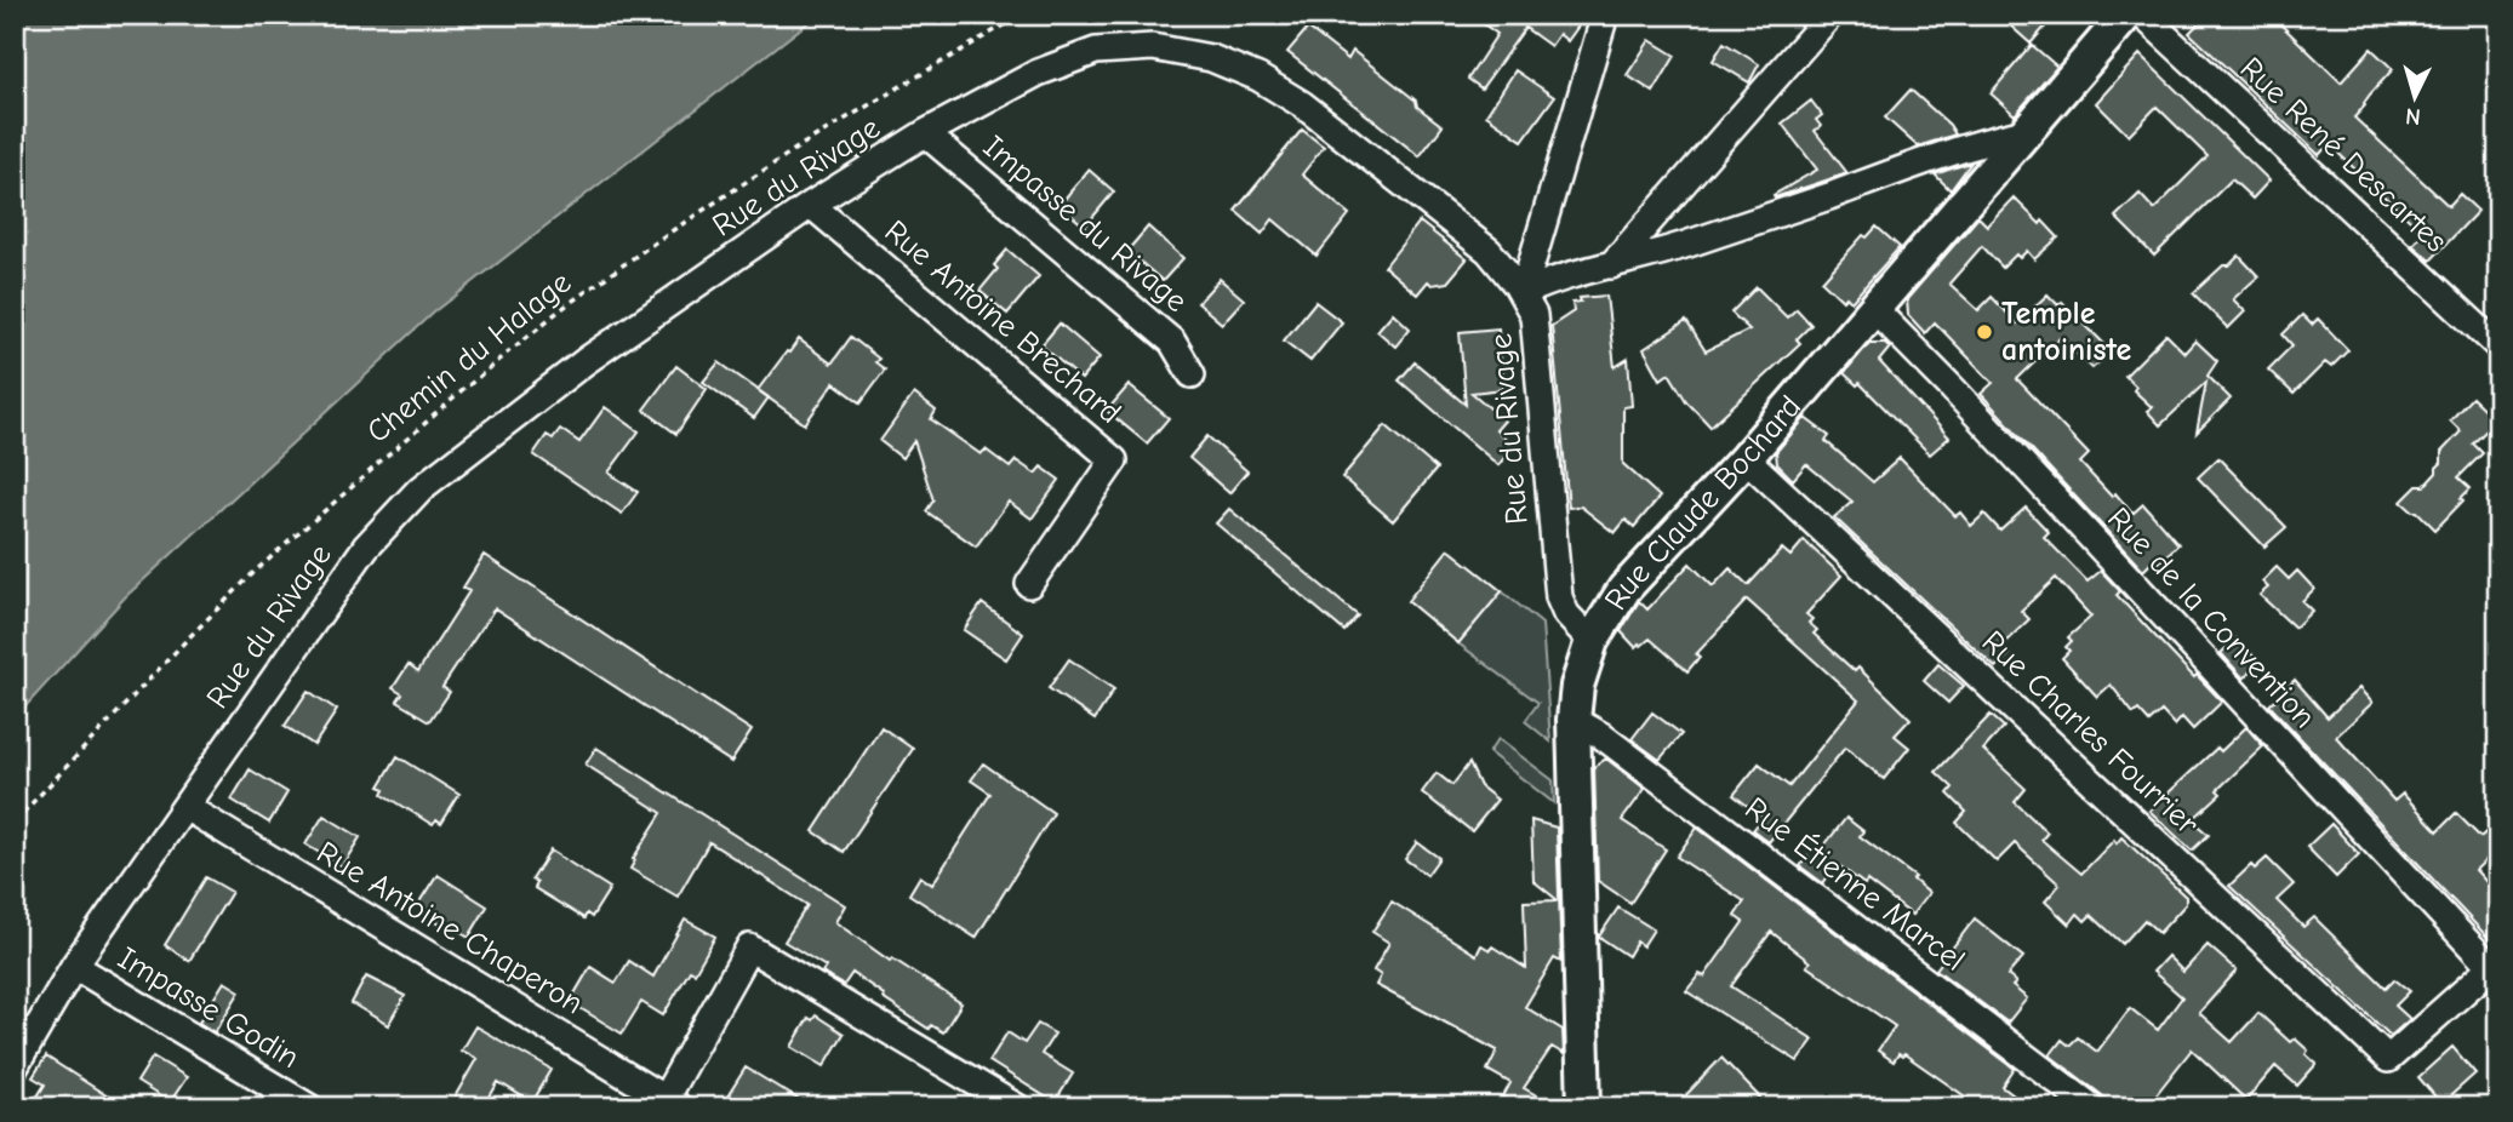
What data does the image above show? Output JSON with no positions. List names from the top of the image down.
{
  "streets": {
    "main road": ["Rue Claude Bochard"],
    "street": [
      "Rue René Descartes",
      "Rue du Rivage",
      "Impasse du Rivage",
      "Rue Antoine Brechard",
      "Rue de la Convention",
      "Rue Charles Fourrier",
      "Rue Étienne Marcel",
      "Rue Antoine Chaperon",
      "Impasse Godin"
    ],
    "path": ["Chemin du Halage"]
  },
  "crossings": [
    ["Rue du Rivage", "Impasse du Rivage"],
    ["Rue du Rivage", "Rue Antoine Brechard"],
    ["Rue du Rivage", "Rue Claude Bochard"],
    ["Rue du Rivage", "Rue Antoine Chaperon"],
    ["Rue du Rivage", "Impasse Godin"],
    ["Rue Claude Bochard", "Rue de la Convention"],
    ["Rue Claude Bochard", "Rue Charles Fourrier"],
    ["Rue Claude Bochard", "Rue Étienne Marcel"],
    ["Rue de la Convention", "Rue Charles Fourrier"]
  ],
  "places": ["Temple antoiniste"],
  "north": "bottom"
}
